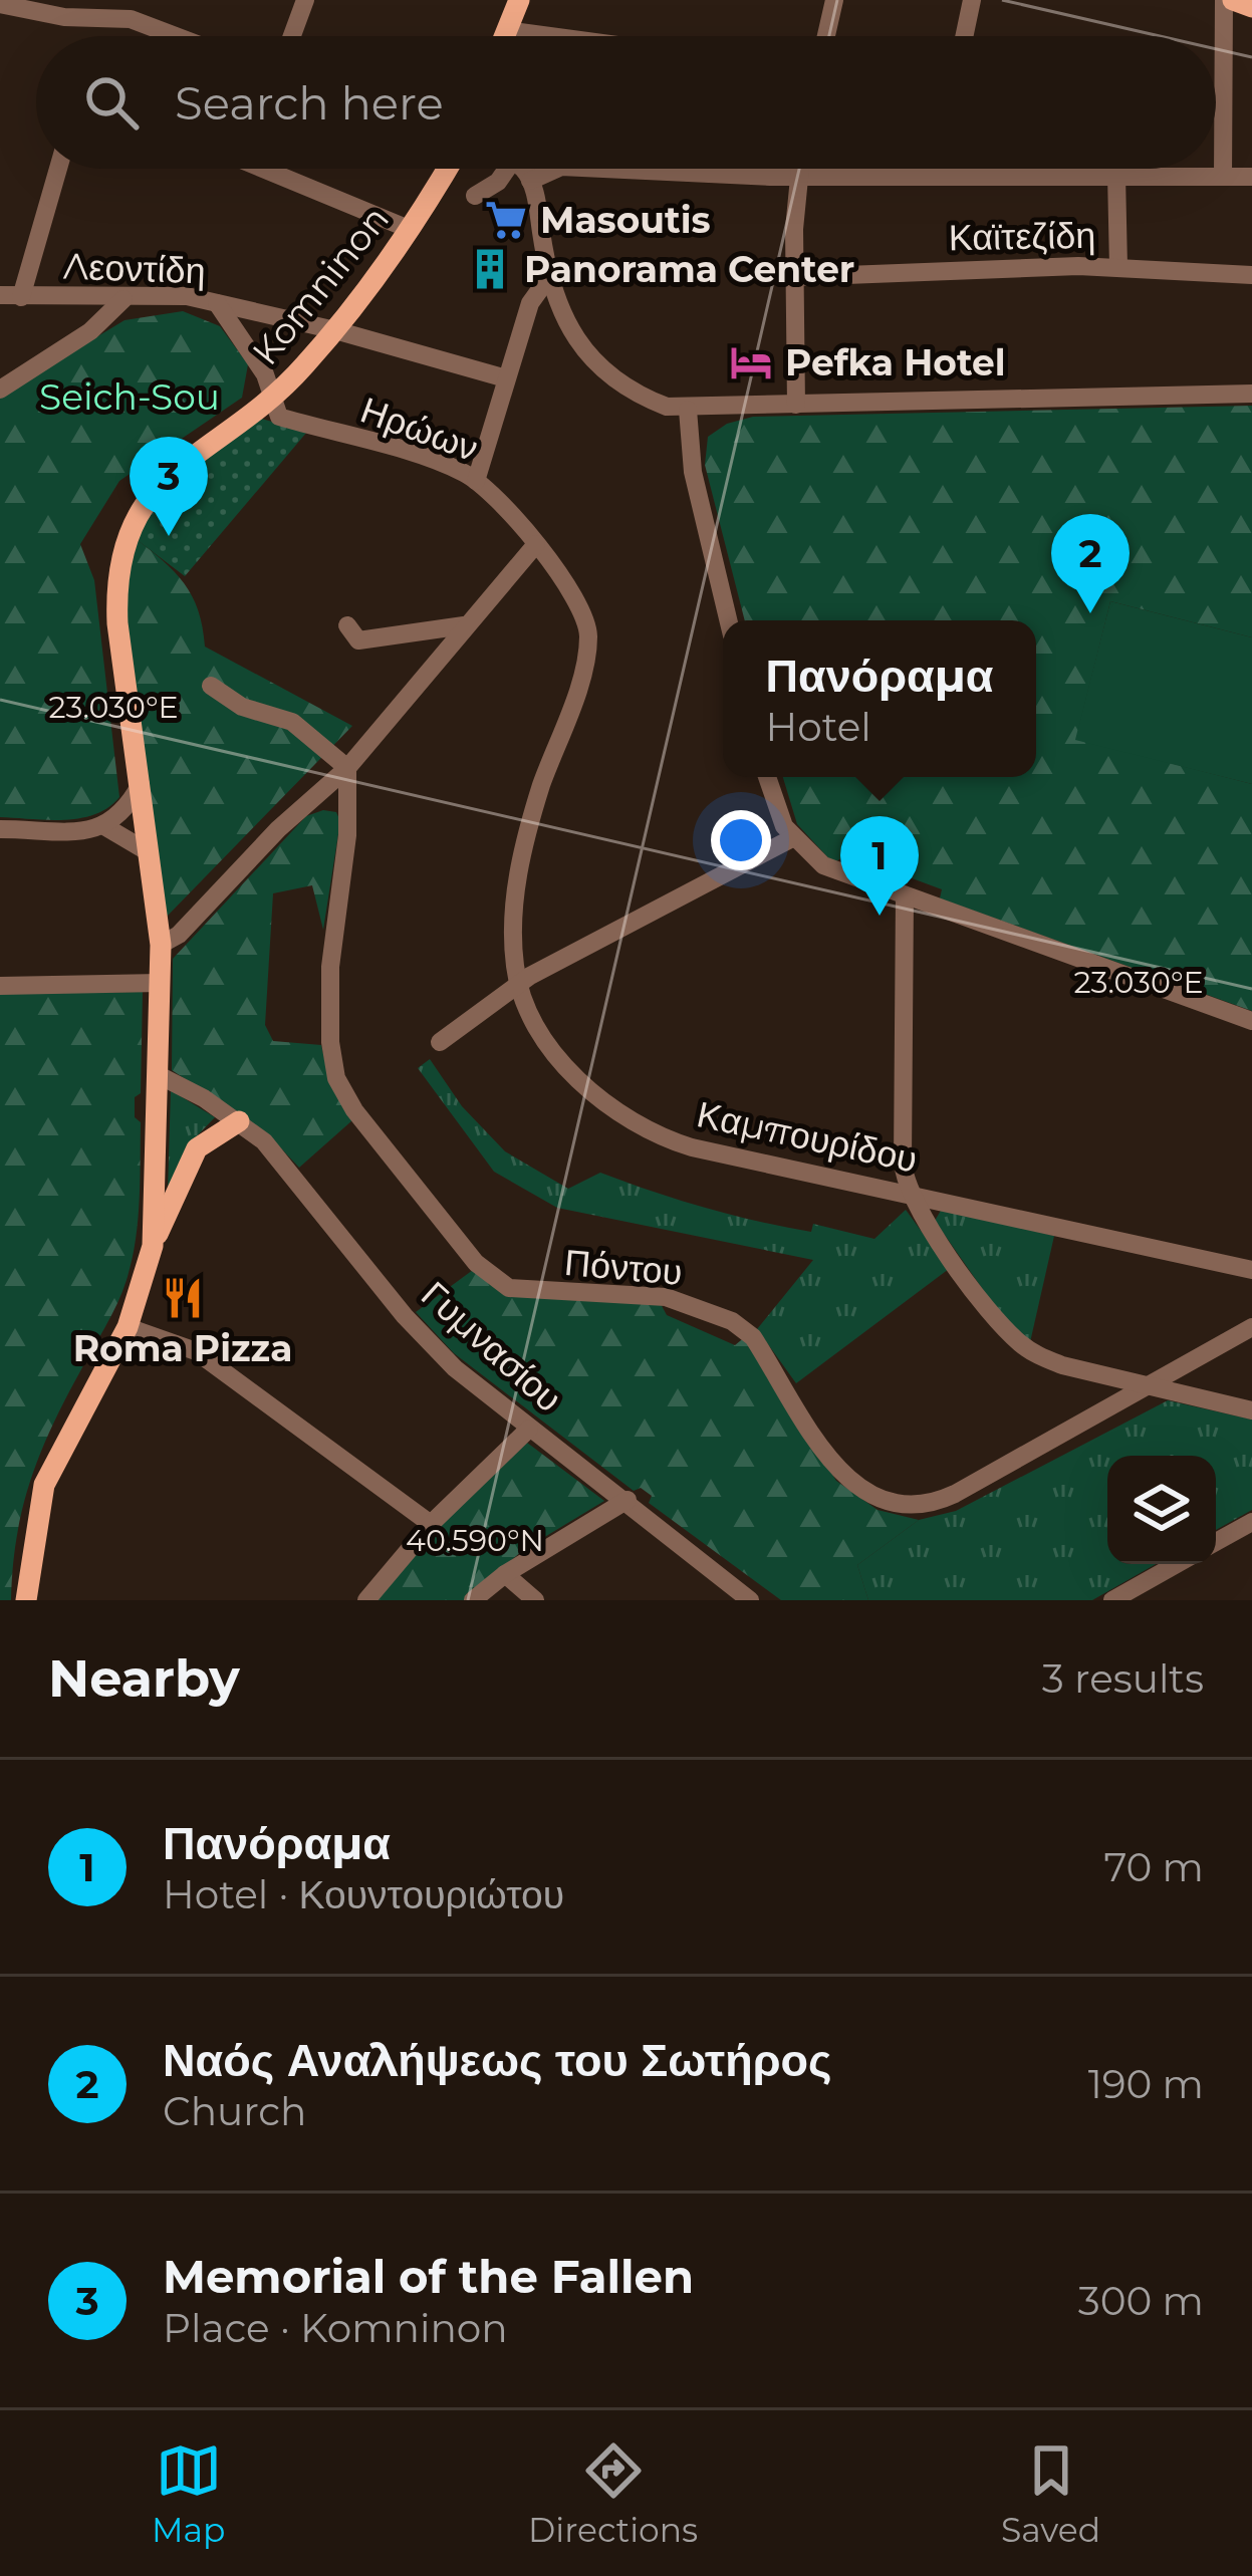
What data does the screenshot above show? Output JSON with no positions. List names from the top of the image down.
{
  "streets": {
    "main road": ["Komninon"],
    "street": [
      "Καϊτεζίδη",
      "Λεοντίδη",
      "Ηρώων",
      "Καμπουρίδου",
      "Πόντου",
      "Γυμνασίου"
    ]
  },
  "crossings": [
    ["Λεοντίδη", "Komninon"],
    ["Komninon", "Ηρώων"],
    ["Komninon", "Γυμνασίου"],
    ["Ηρώων", "Καμπουρίδου"]
  ],
  "parks": ["Seich-Sou"],
  "places": {
    "supermarket": ["Masoutis"],
    "building": ["Panorama Center"],
    "hotel": ["Pefka Hotel"],
    "restaurant": ["Roma Pizza"]
  },
  "page": {
    "search": "Search here",
    "pins": ["3", "2", "1"],
    "popup": ["Πανόραμα", "Hotel"],
    "heading": ["Nearby", "3 results"],
    "list": [
      {
        "mark": "1",
        "name": "Πανόραμα",
        "note": "Hotel · Κουντουριώτου",
        "value": "70 m"
      },
      {
        "mark": "2",
        "name": "Ναός Αναλήψεως του Σωτήρος",
        "note": "Church",
        "value": "190 m"
      },
      {
        "mark": "3",
        "name": "Memorial of the Fallen",
        "note": "Place · Komninon",
        "value": "300 m"
      }
    ],
    "nav": ["Map", "Directions", "Saved"]
  },
  "coordinates": ["23.030°E", "40.590°N"]
}
